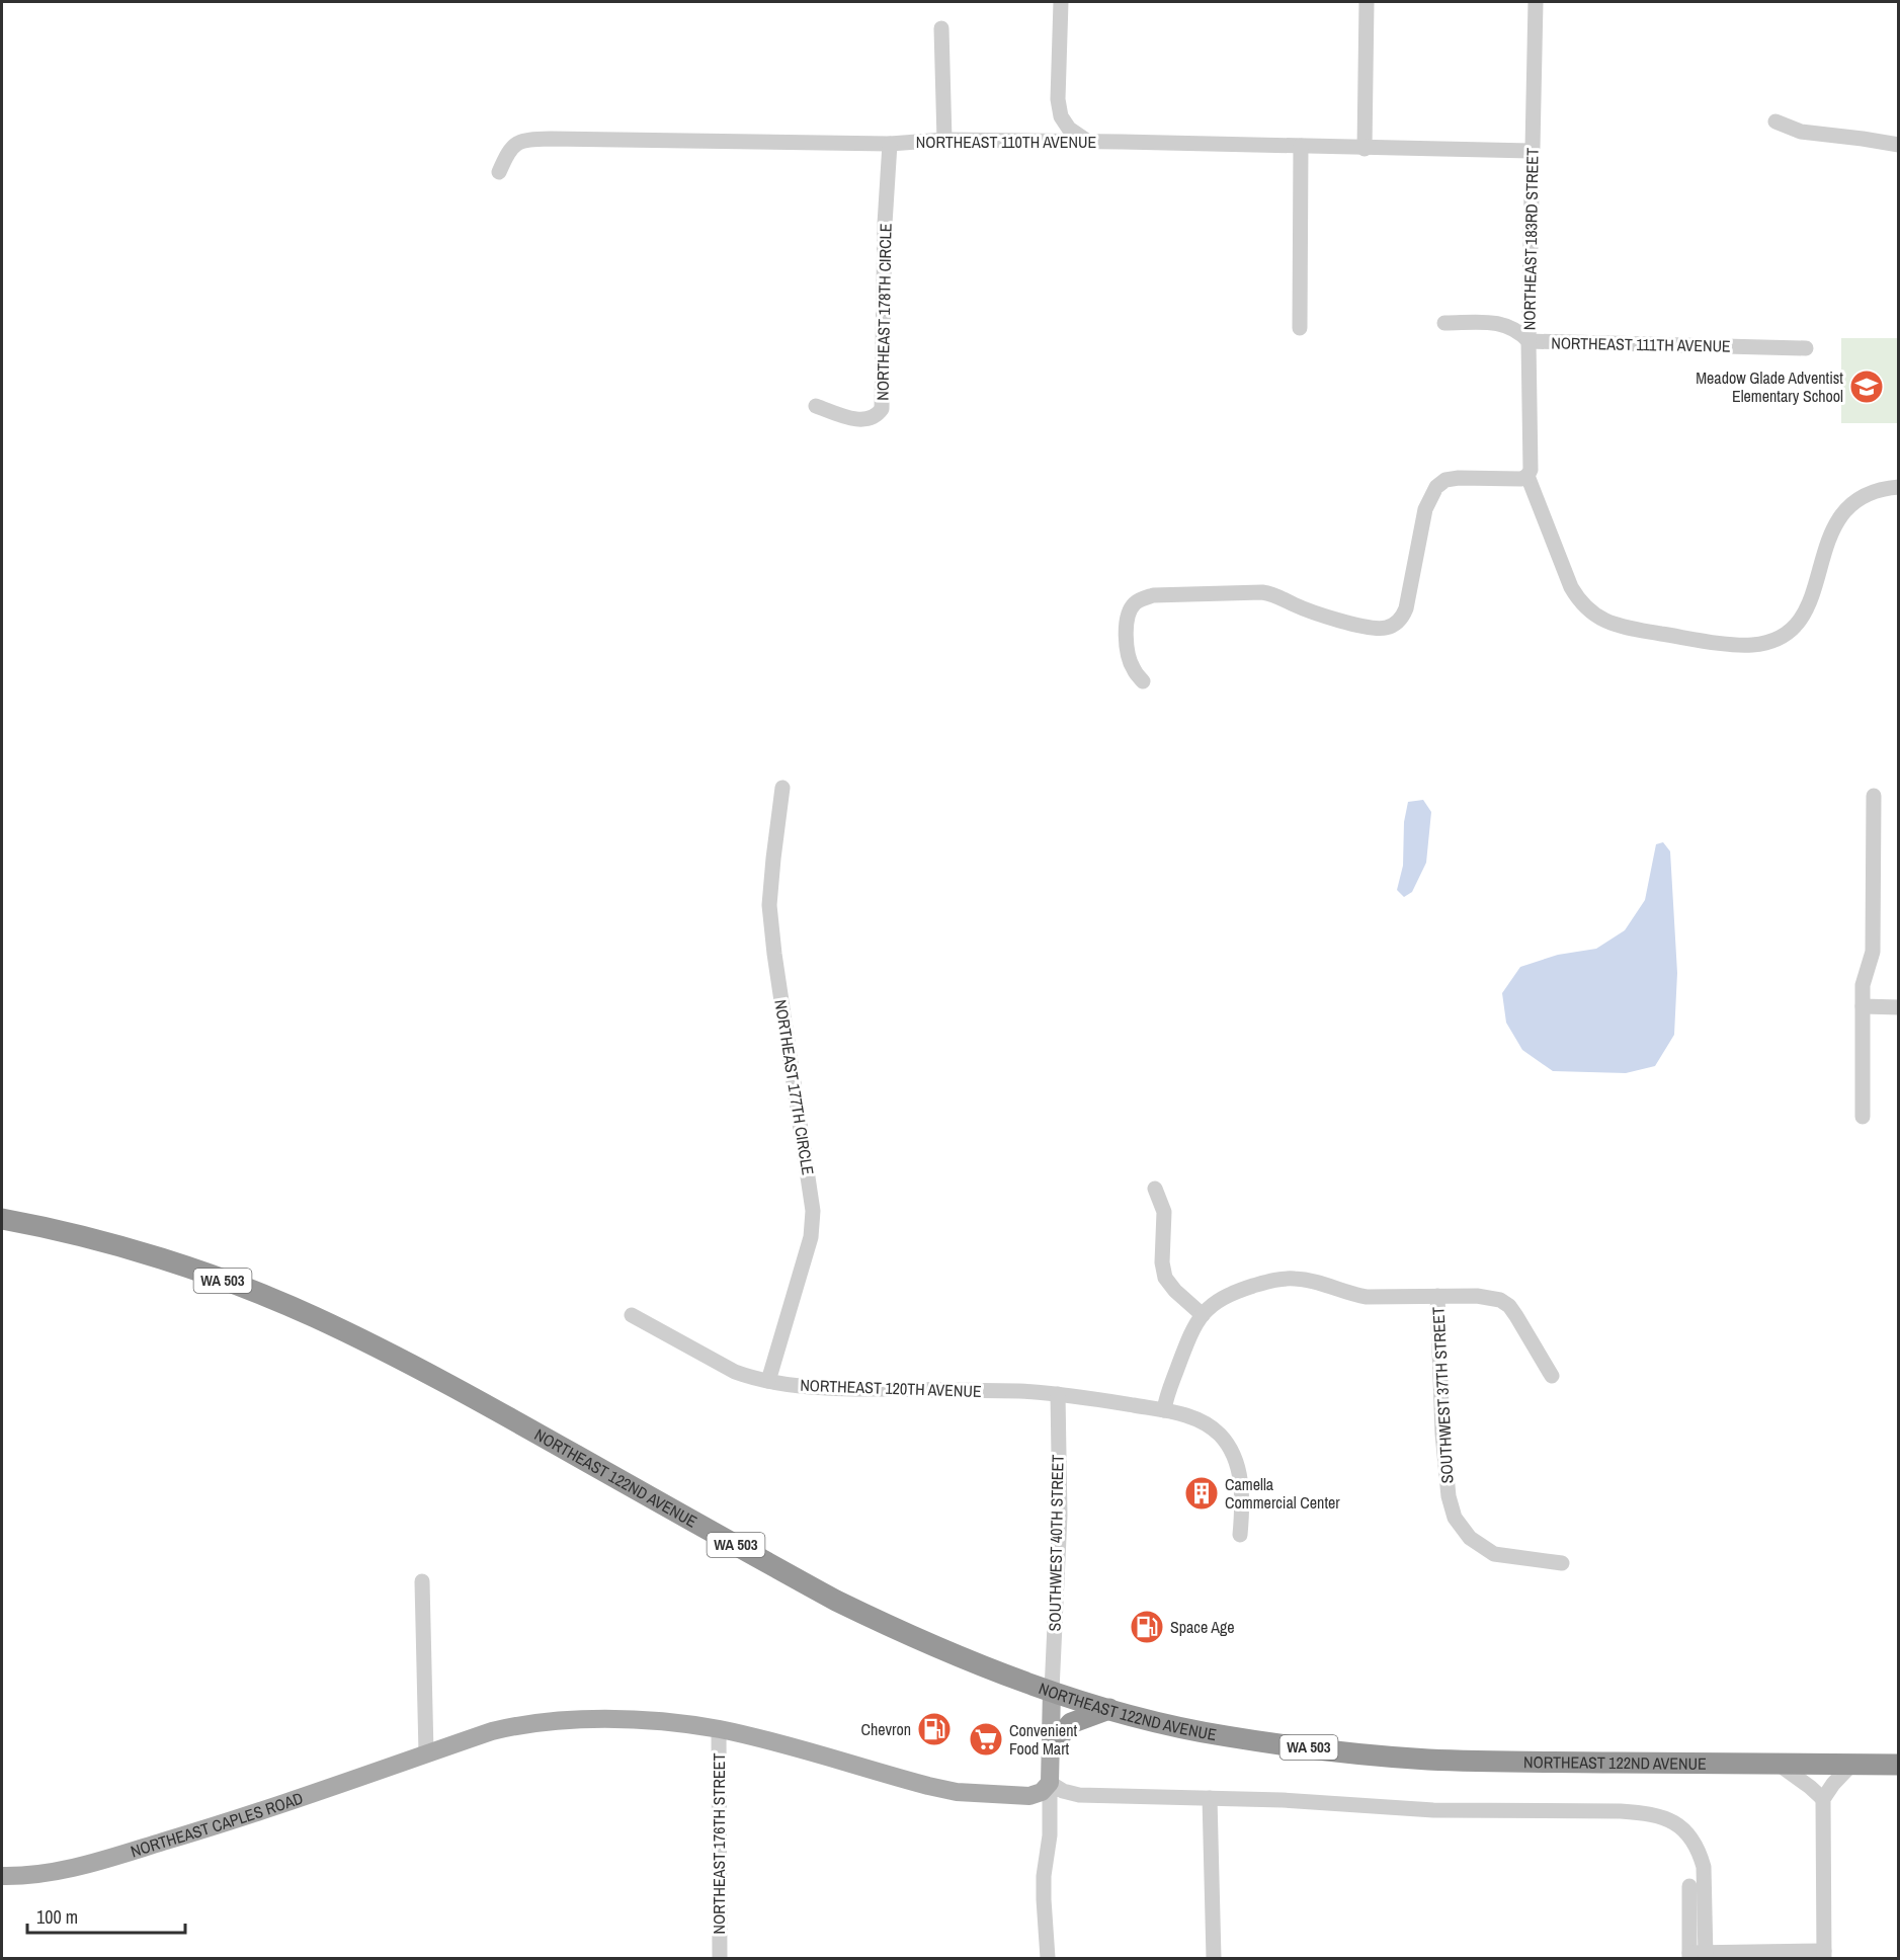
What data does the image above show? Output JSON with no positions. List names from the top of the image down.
{
  "streets": {
    "highway": ["WA 503", "NORTHEAST 122ND AVENUE"],
    "main road": ["NORTHEAST CAPLES ROAD"],
    "street": [
      "NORTHEAST 110TH AVENUE",
      "NORTHEAST 183RD STREET",
      "NORTHEAST 178TH CIRCLE",
      "NORTHEAST 111TH AVENUE",
      "NORTHEAST 177TH CIRCLE",
      "NORTHEAST 120TH AVENUE",
      "SOUTHWEST 37TH STREET",
      "SOUTHWEST 40TH STREET",
      "NORTHEAST 176TH STREET"
    ]
  },
  "crossings": [
    ["NORTHEAST 110TH AVENUE", "NORTHEAST 183RD STREET"],
    ["NORTHEAST 110TH AVENUE", "NORTHEAST 178TH CIRCLE"],
    ["NORTHEAST 183RD STREET", "NORTHEAST 111TH AVENUE"],
    ["NORTHEAST 177TH CIRCLE", "NORTHEAST 120TH AVENUE"],
    ["NORTHEAST 120TH AVENUE", "SOUTHWEST 40TH STREET"],
    ["NORTHEAST 122ND AVENUE", "SOUTHWEST 40TH STREET"]
  ],
  "places": {
    "school or university": ["Meadow Glade Adventist Elementary School"],
    "building": ["Camella Commercial Center"],
    "fuel station": ["Space Age", "Chevron"],
    "supermarket": ["Convenient Food Mart"]
  },
  "scale_bar": "100 m"
}
